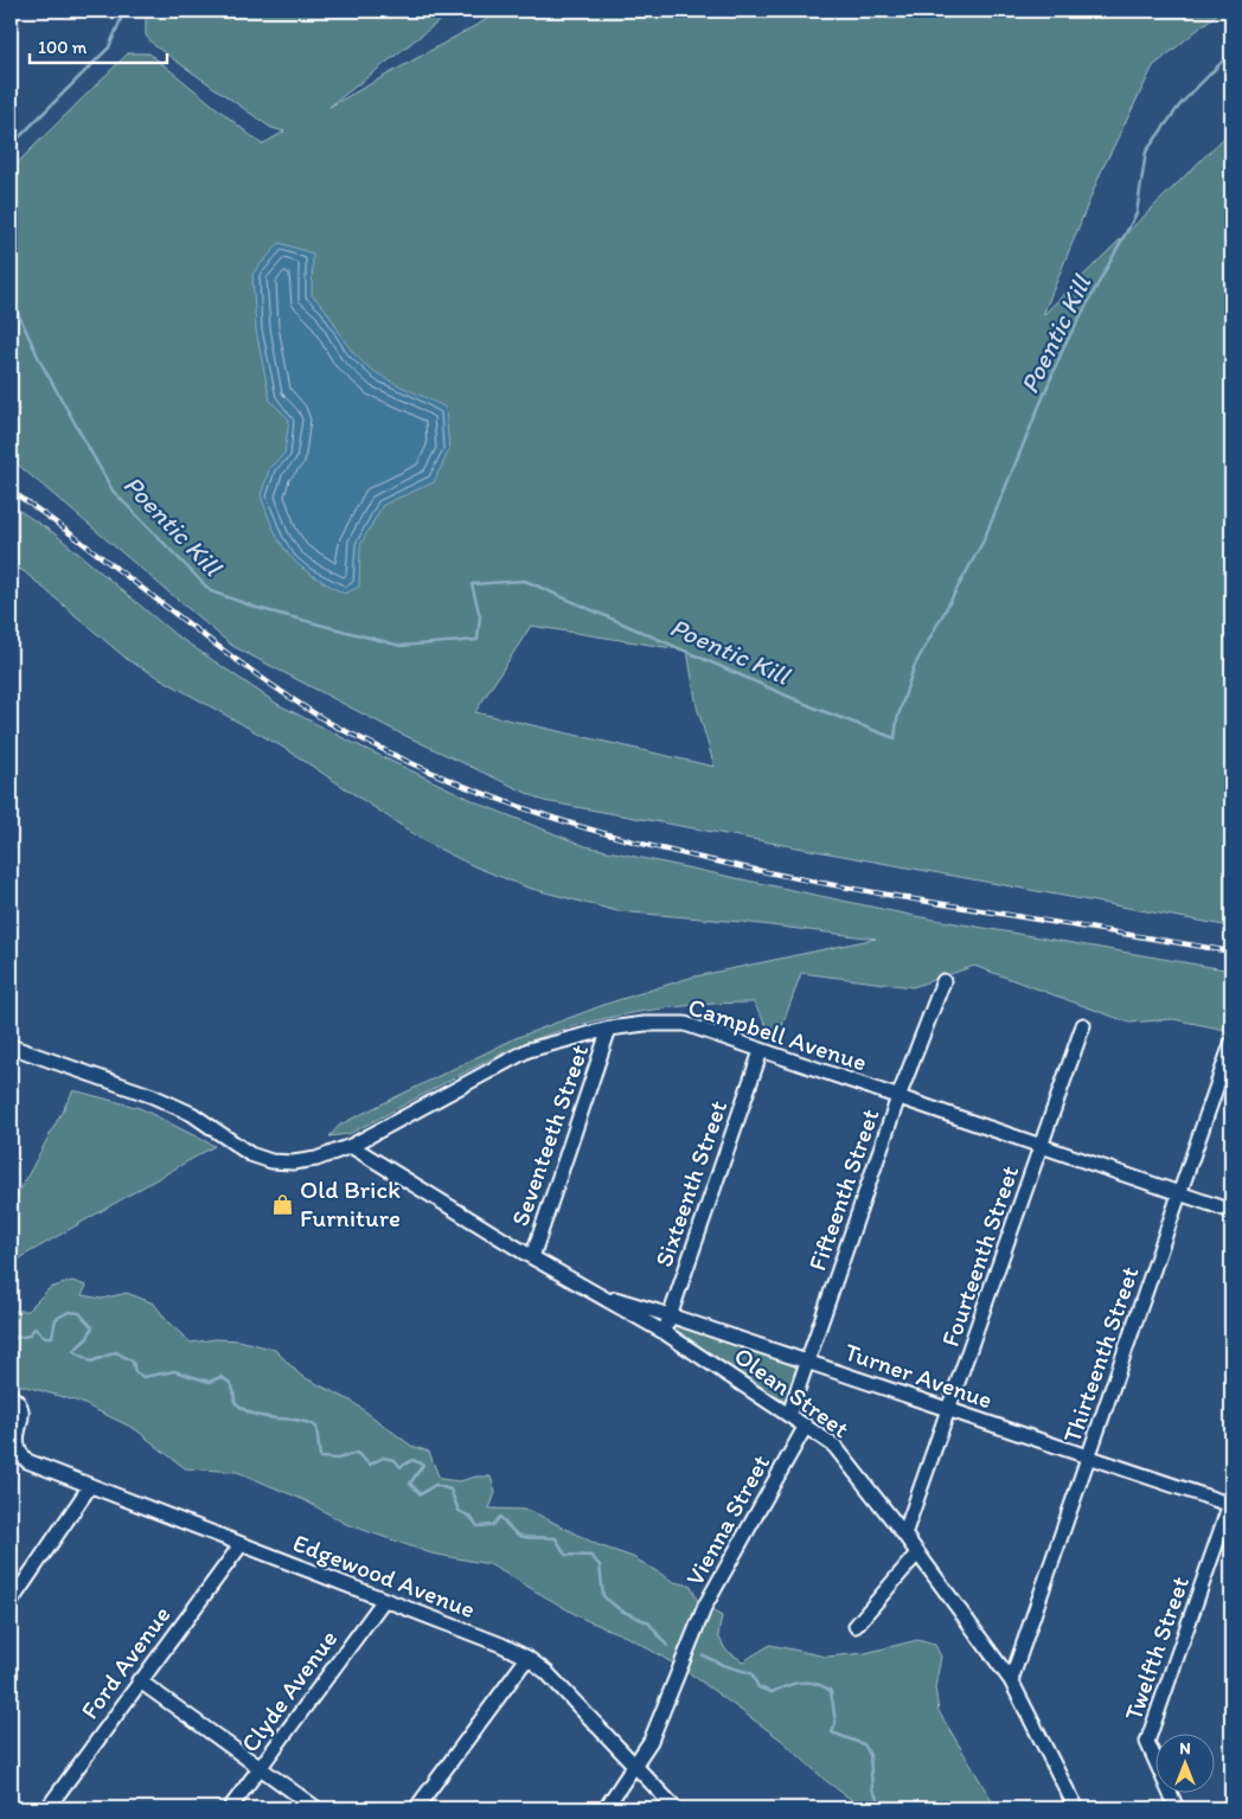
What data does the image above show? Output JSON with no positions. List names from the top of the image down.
{
  "streets": {
    "street": [
      "Campbell Avenue",
      "Seventeeth Street",
      "Sixteenth Street",
      "Fifteenth Street",
      "Fourteenth Street",
      "Thirteenth Street",
      "Turner Avenue",
      "Olean Street",
      "Vienna Street",
      "Edgewood Avenue",
      "Twelfth Street",
      "Ford Avenue",
      "Clyde Avenue"
    ]
  },
  "crossings": [
    ["Campbell Avenue", "Seventeeth Street"],
    ["Campbell Avenue", "Sixteenth Street"],
    ["Campbell Avenue", "Fifteenth Street"],
    ["Campbell Avenue", "Fourteenth Street"],
    ["Campbell Avenue", "Thirteenth Street"],
    ["Campbell Avenue", "Olean Street"],
    ["Seventeeth Street", "Olean Street"],
    ["Sixteenth Street", "Turner Avenue"],
    ["Sixteenth Street", "Olean Street"],
    ["Fifteenth Street", "Turner Avenue"],
    ["Fifteenth Street", "Olean Street"],
    ["Fourteenth Street", "Turner Avenue"],
    ["Fourteenth Street", "Olean Street"],
    ["Thirteenth Street", "Turner Avenue"],
    ["Thirteenth Street", "Olean Street"],
    ["Turner Avenue", "Olean Street"],
    ["Turner Avenue", "Twelfth Street"],
    ["Olean Street", "Vienna Street"],
    ["Vienna Street", "Edgewood Avenue"],
    ["Edgewood Avenue", "Ford Avenue"],
    ["Edgewood Avenue", "Clyde Avenue"]
  ],
  "water": ["Poentic Kill"],
  "places": {
    "shop": ["Old Brick Furniture"]
  },
  "scale_bar": "100 m",
  "north": "top"
}
